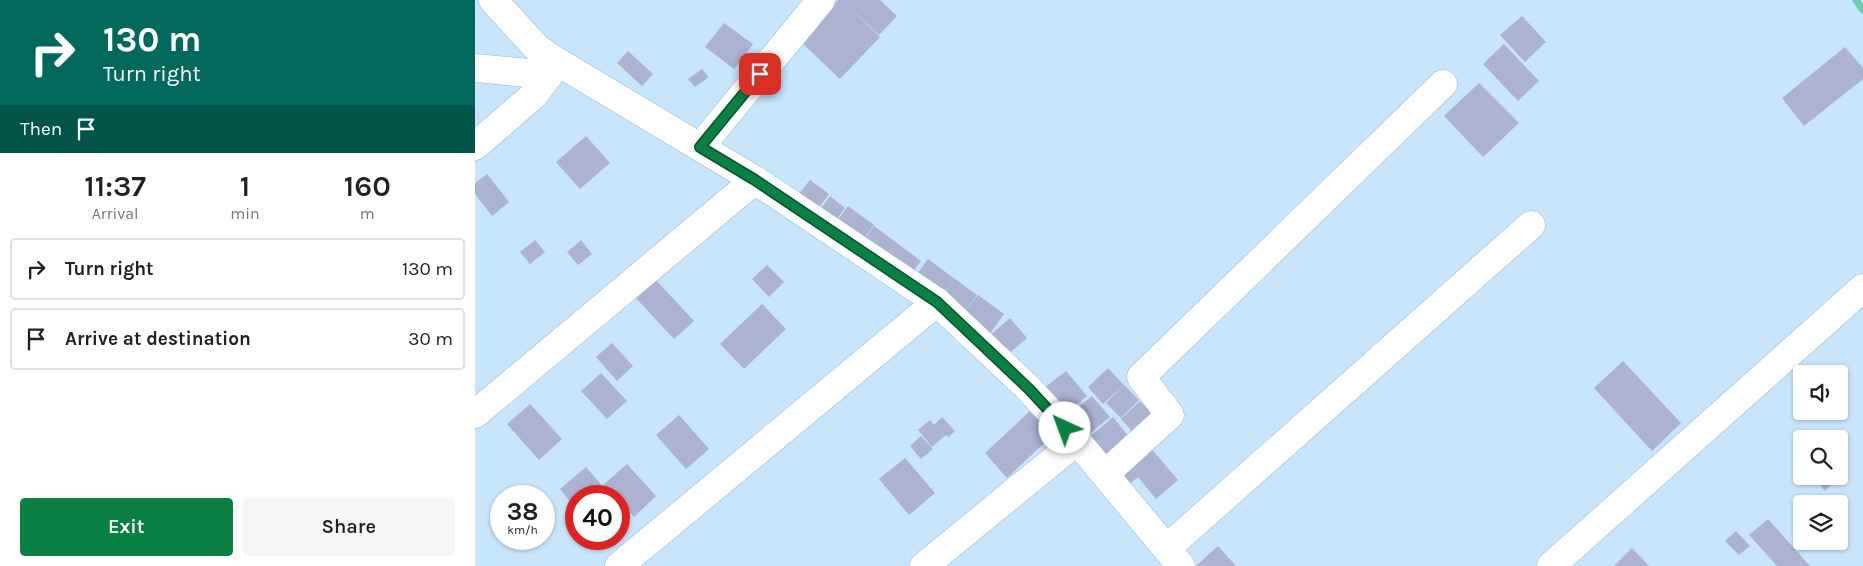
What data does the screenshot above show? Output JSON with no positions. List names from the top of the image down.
{
  "page": {
    "turn": ["130 m", "Turn right"],
    "then": "Then",
    "eta": [
      "11:37",
      "Arrival",
      "1",
      "min",
      "160",
      "m"
    ],
    "list": [
      {
        "name": "Turn right",
        "value": "130 m"
      },
      {
        "name": "Arrive at destination",
        "value": "30 m"
      }
    ],
    "speed": "38 km/h",
    "limit": "40",
    "buttons": ["Exit", "Share"]
  }
}
